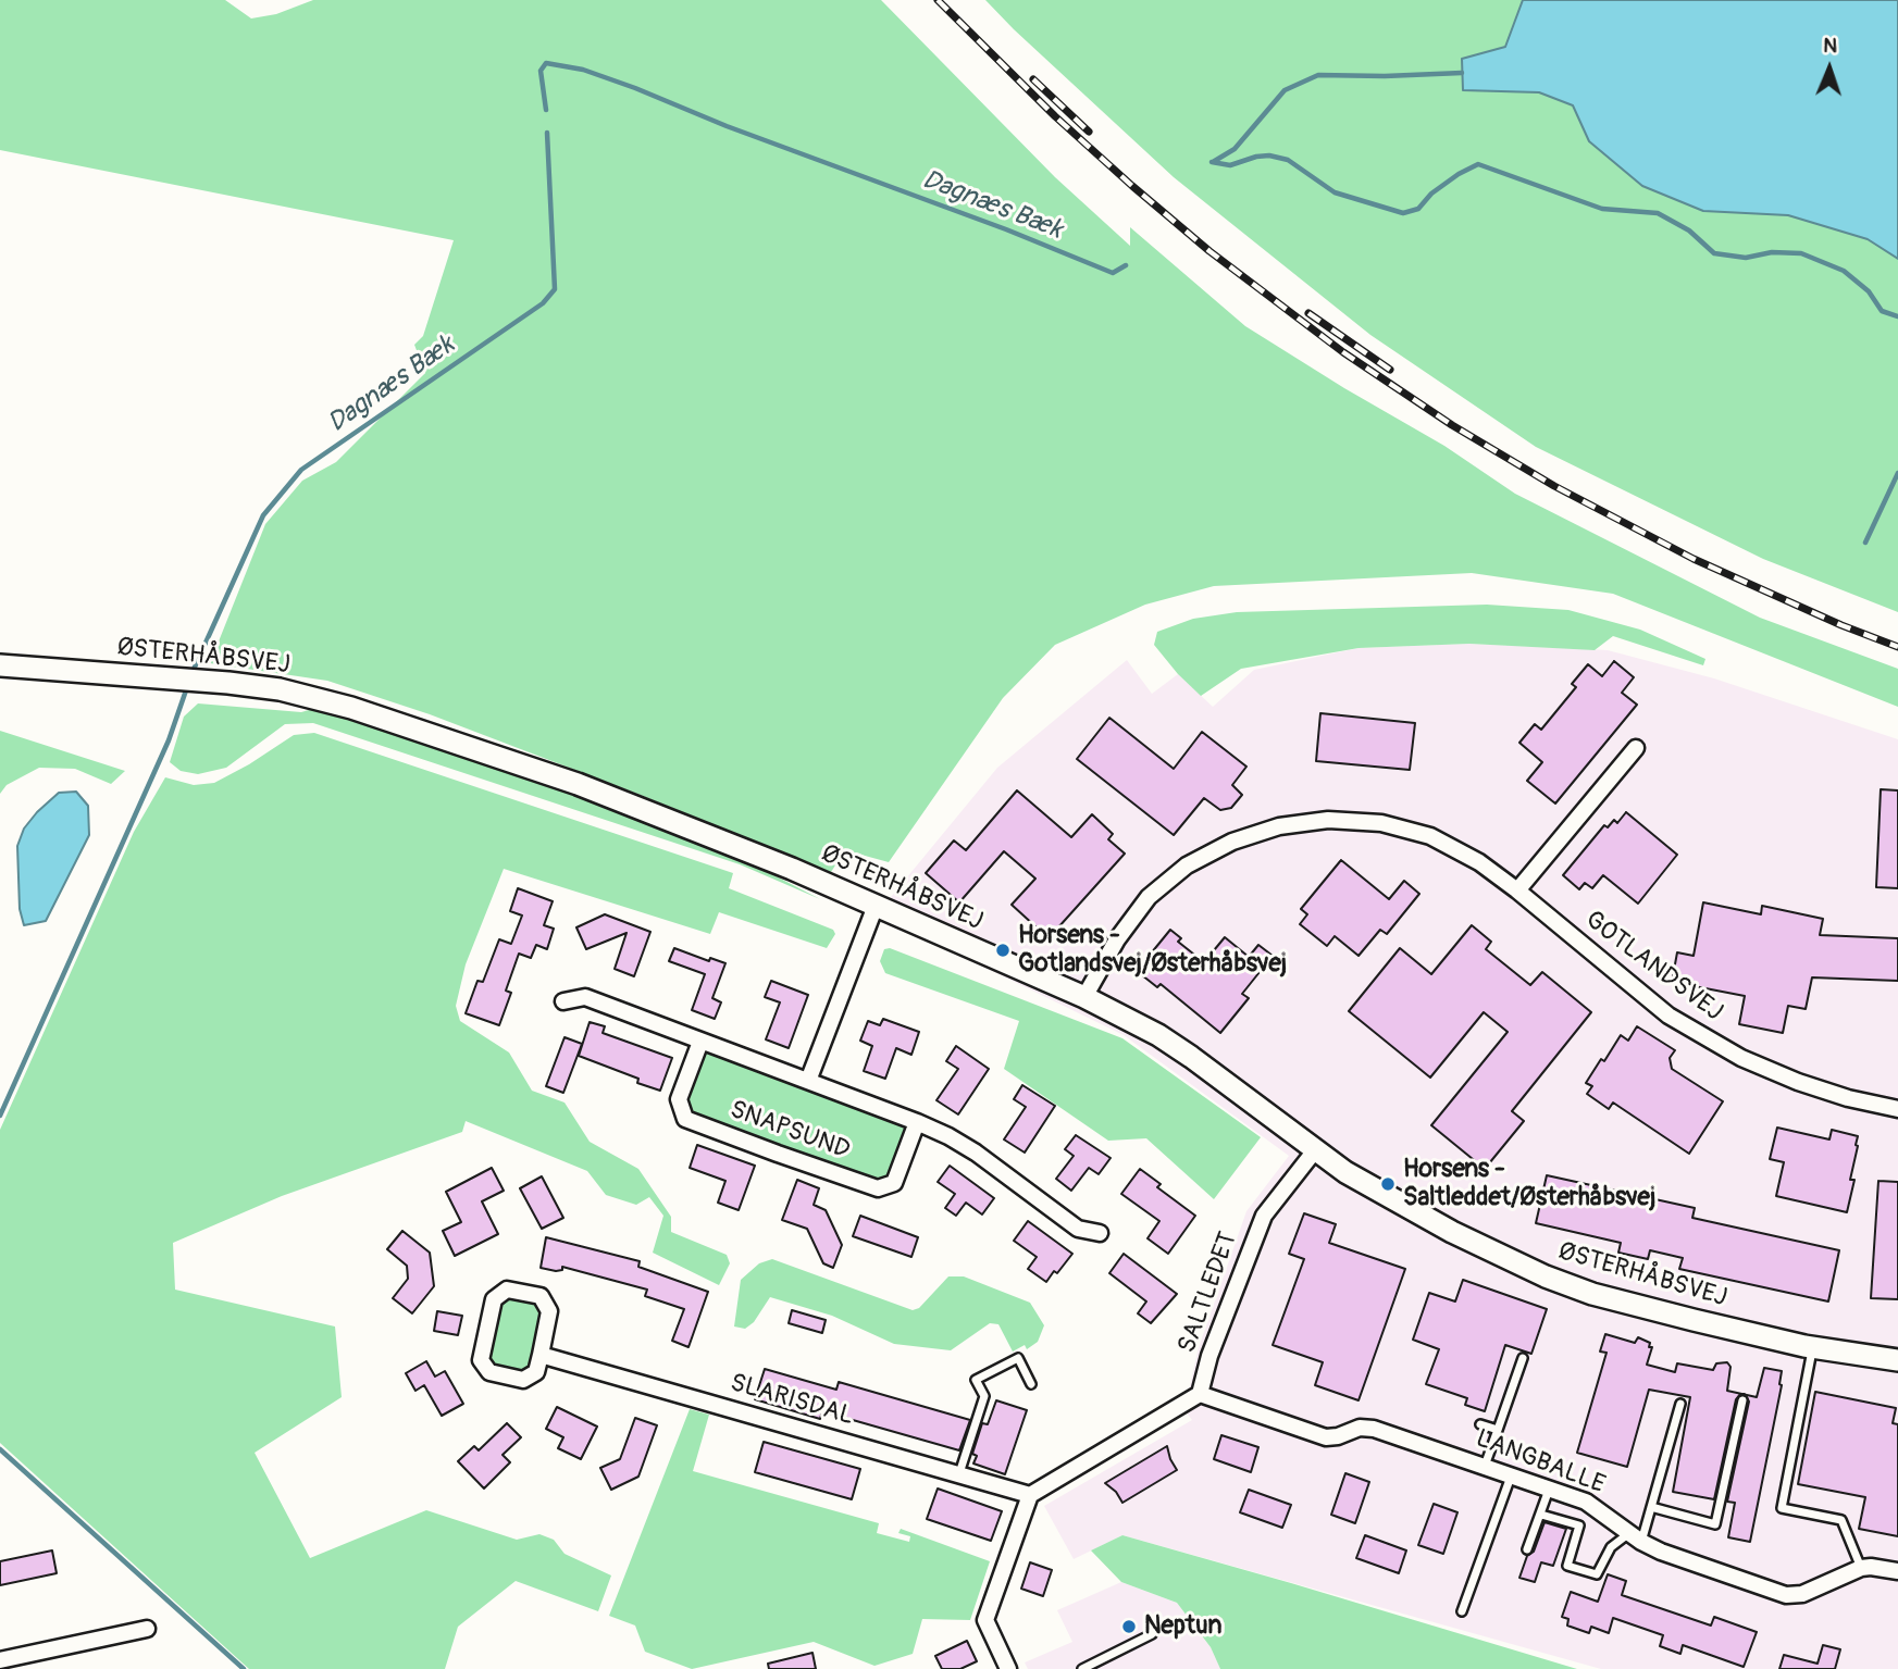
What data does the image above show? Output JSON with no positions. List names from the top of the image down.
{
  "streets": {
    "street": [
      "ØSTERHÅBSVEJ",
      "GOTLANDSVEJ",
      "SNAPSUND",
      "SALTLEDET",
      "SLARISDAL",
      "LANGBALLE"
    ]
  },
  "crossings": [
    ["ØSTERHÅBSVEJ", "GOTLANDSVEJ"],
    ["ØSTERHÅBSVEJ", "SALTLEDET"],
    ["SALTLEDET", "SLARISDAL"],
    ["SALTLEDET", "LANGBALLE"]
  ],
  "water": ["Dagnæs Bæk"],
  "places": ["Horsens - Gotlandsvej/Østerhåbsvej", "Horsens - Saltleddet/Østerhåbsvej", "Neptun"],
  "north": "top"
}
